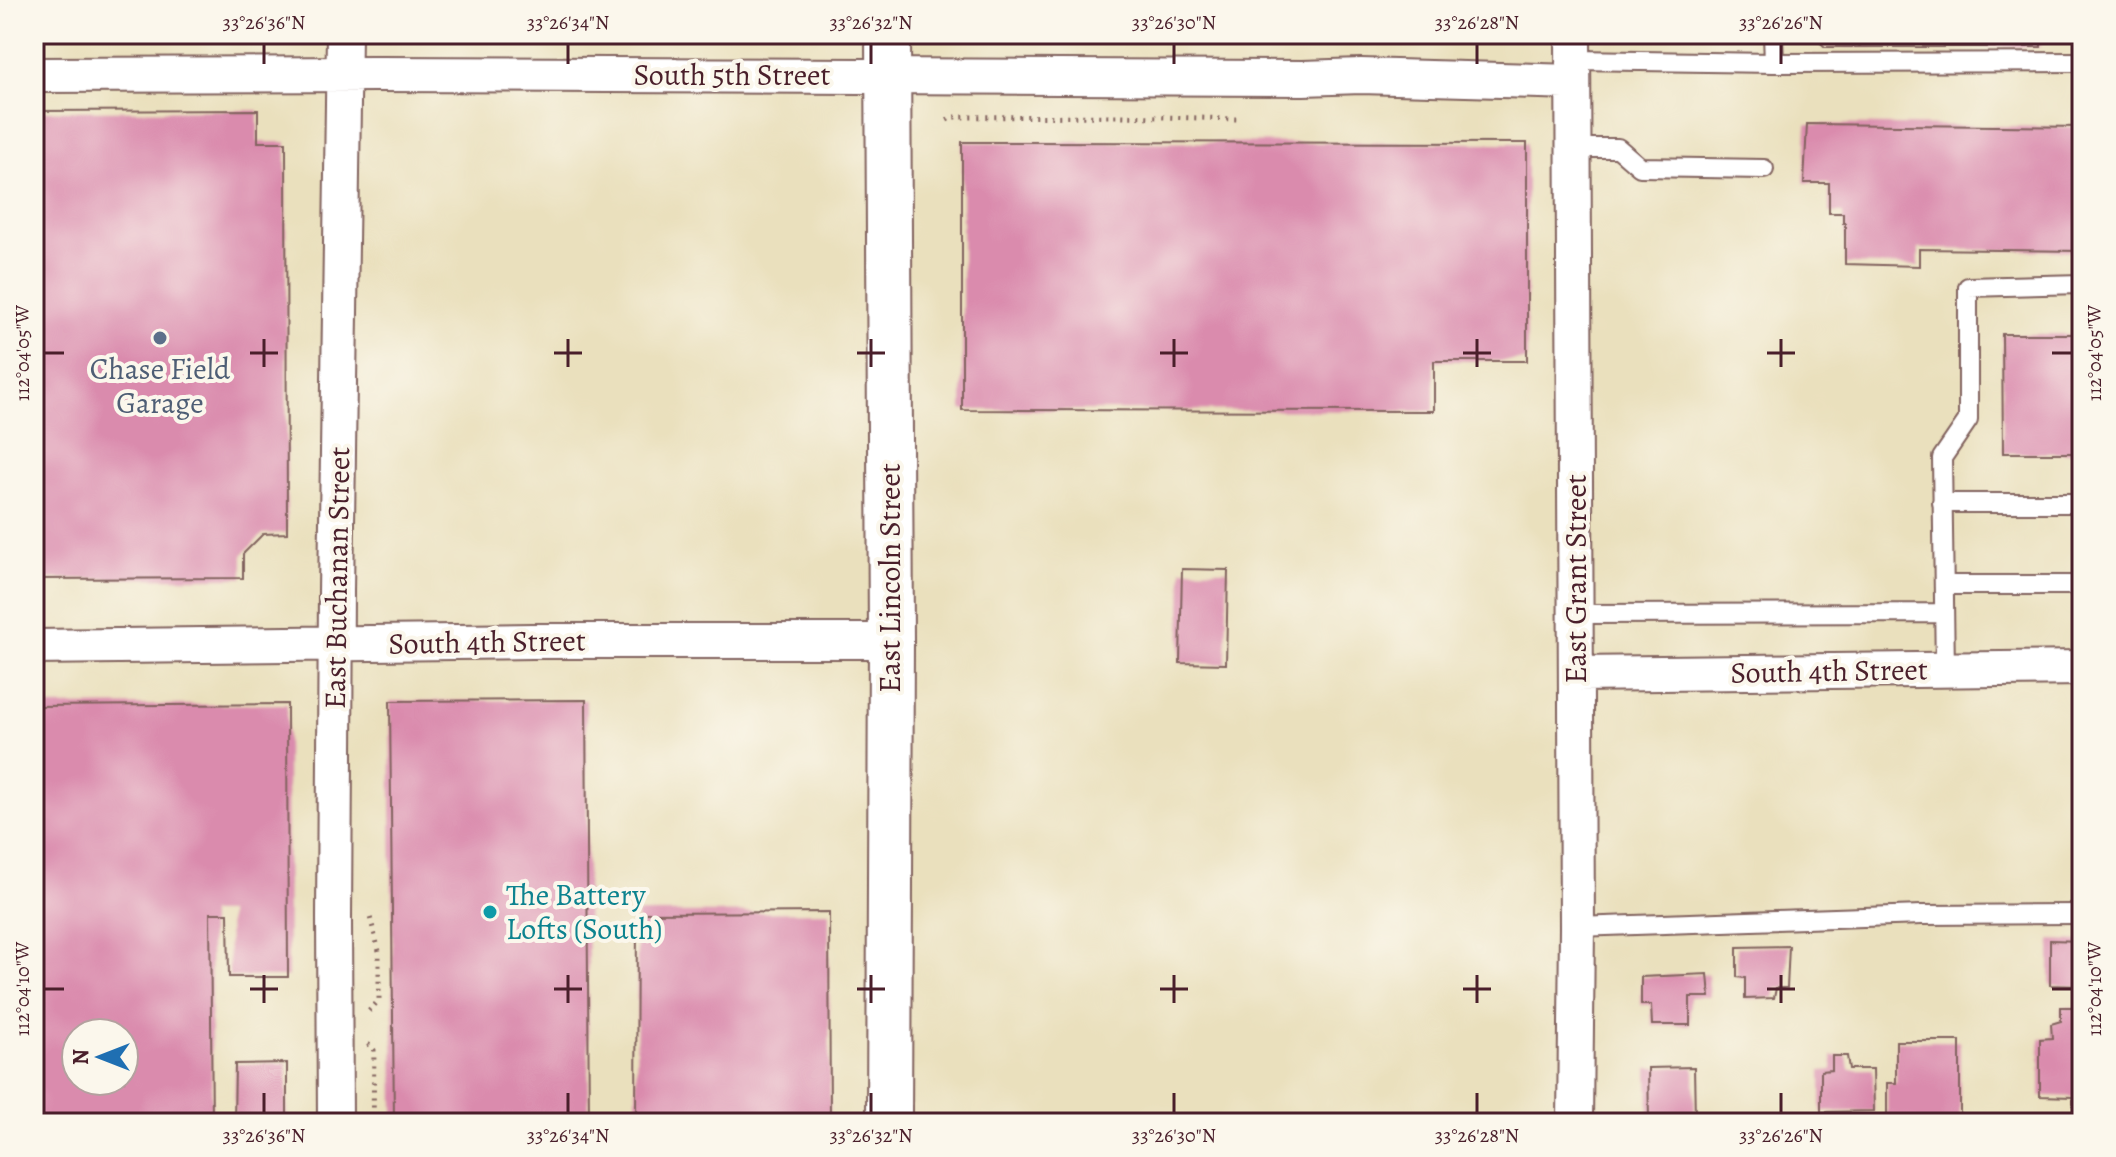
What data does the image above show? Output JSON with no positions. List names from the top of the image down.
{
  "streets": {
    "main road": ["East Lincoln Street"],
    "street": [
      "South 5th Street",
      "East Buchanan Street",
      "East Grant Street",
      "South 4th Street"
    ]
  },
  "crossings": [
    ["South 5th Street", "East Buchanan Street"],
    ["South 5th Street", "East Lincoln Street"],
    ["South 5th Street", "East Grant Street"],
    ["East Buchanan Street", "South 4th Street"],
    ["East Lincoln Street", "South 4th Street"],
    ["East Grant Street", "South 4th Street"]
  ],
  "places": ["Chase Field Garage", "The Battery Lofts (South)"],
  "north": "left",
  "coordinates": [
    "33°26'36\"N",
    "33°26'34\"N",
    "33°26'32\"N",
    "33°26'30\"N",
    "33°26'28\"N",
    "33°26'26\"N",
    "112°04'05\"W",
    "112°04'10\"W"
  ]
}
